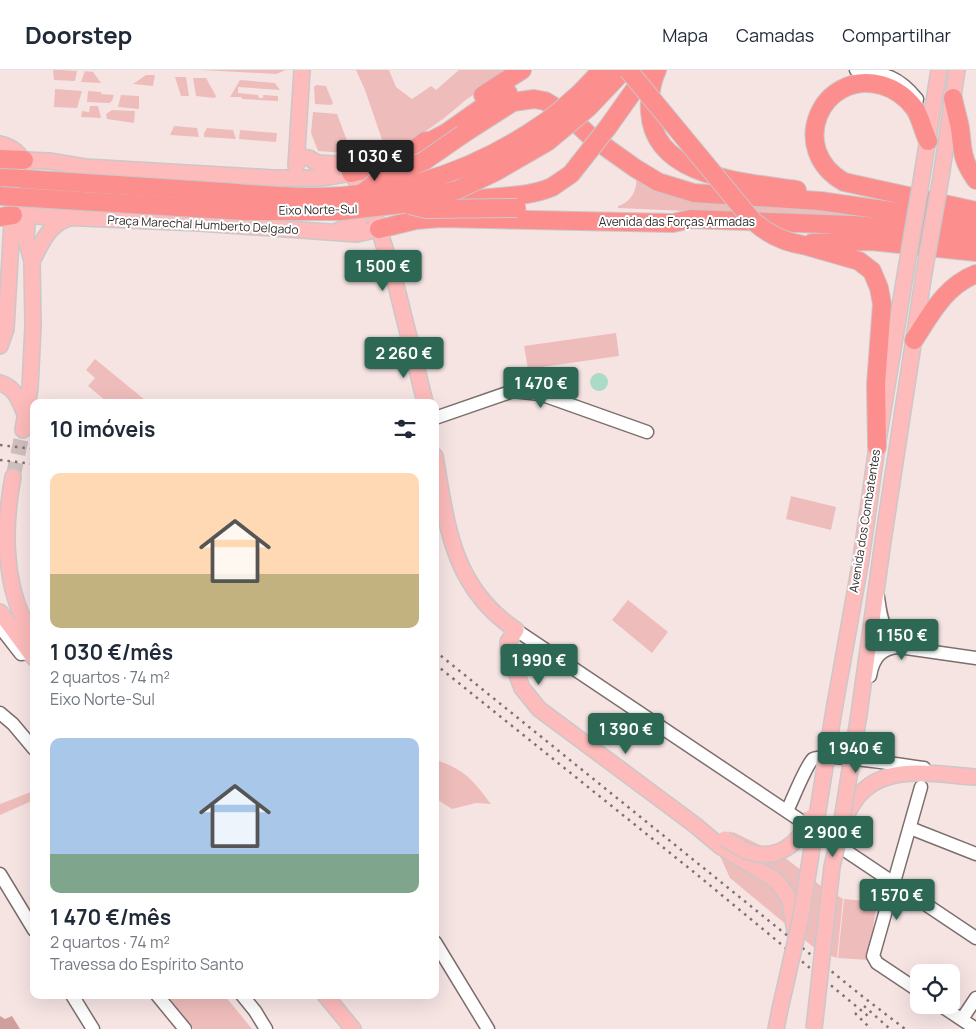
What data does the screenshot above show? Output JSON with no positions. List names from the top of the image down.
{
  "streets": {
    "highway": ["Eixo Norte-Sul", "Avenida das Forças Armadas"],
    "main road": ["Praça Marechal Humberto Delgado", "Avenida dos Combatentes"]
  },
  "crossings": [
    ["Avenida das Forças Armadas", "Praça Marechal Humberto Delgado"]
  ],
  "page": {
    "header": "Doorstep",
    "nav": ["Mapa", "Camadas", "Compartilhar"],
    "price": [
      "1 030 €",
      "1 500 €",
      "2 260 €",
      "1 470 €",
      "1 150 €",
      "1 990 €",
      "1 390 €",
      "1 940 €",
      "2 900 €",
      "1 570 €"
    ],
    "heading": "10 imóveis",
    "list": [
      {
        "name": "1 030 €/mês",
        "note": "2 quartos · 74 m² · Eixo Norte-Sul"
      },
      {
        "name": "1 470 €/mês",
        "note": "2 quartos · 74 m² · Travessa do Espírito Santo"
      }
    ]
  }
}
